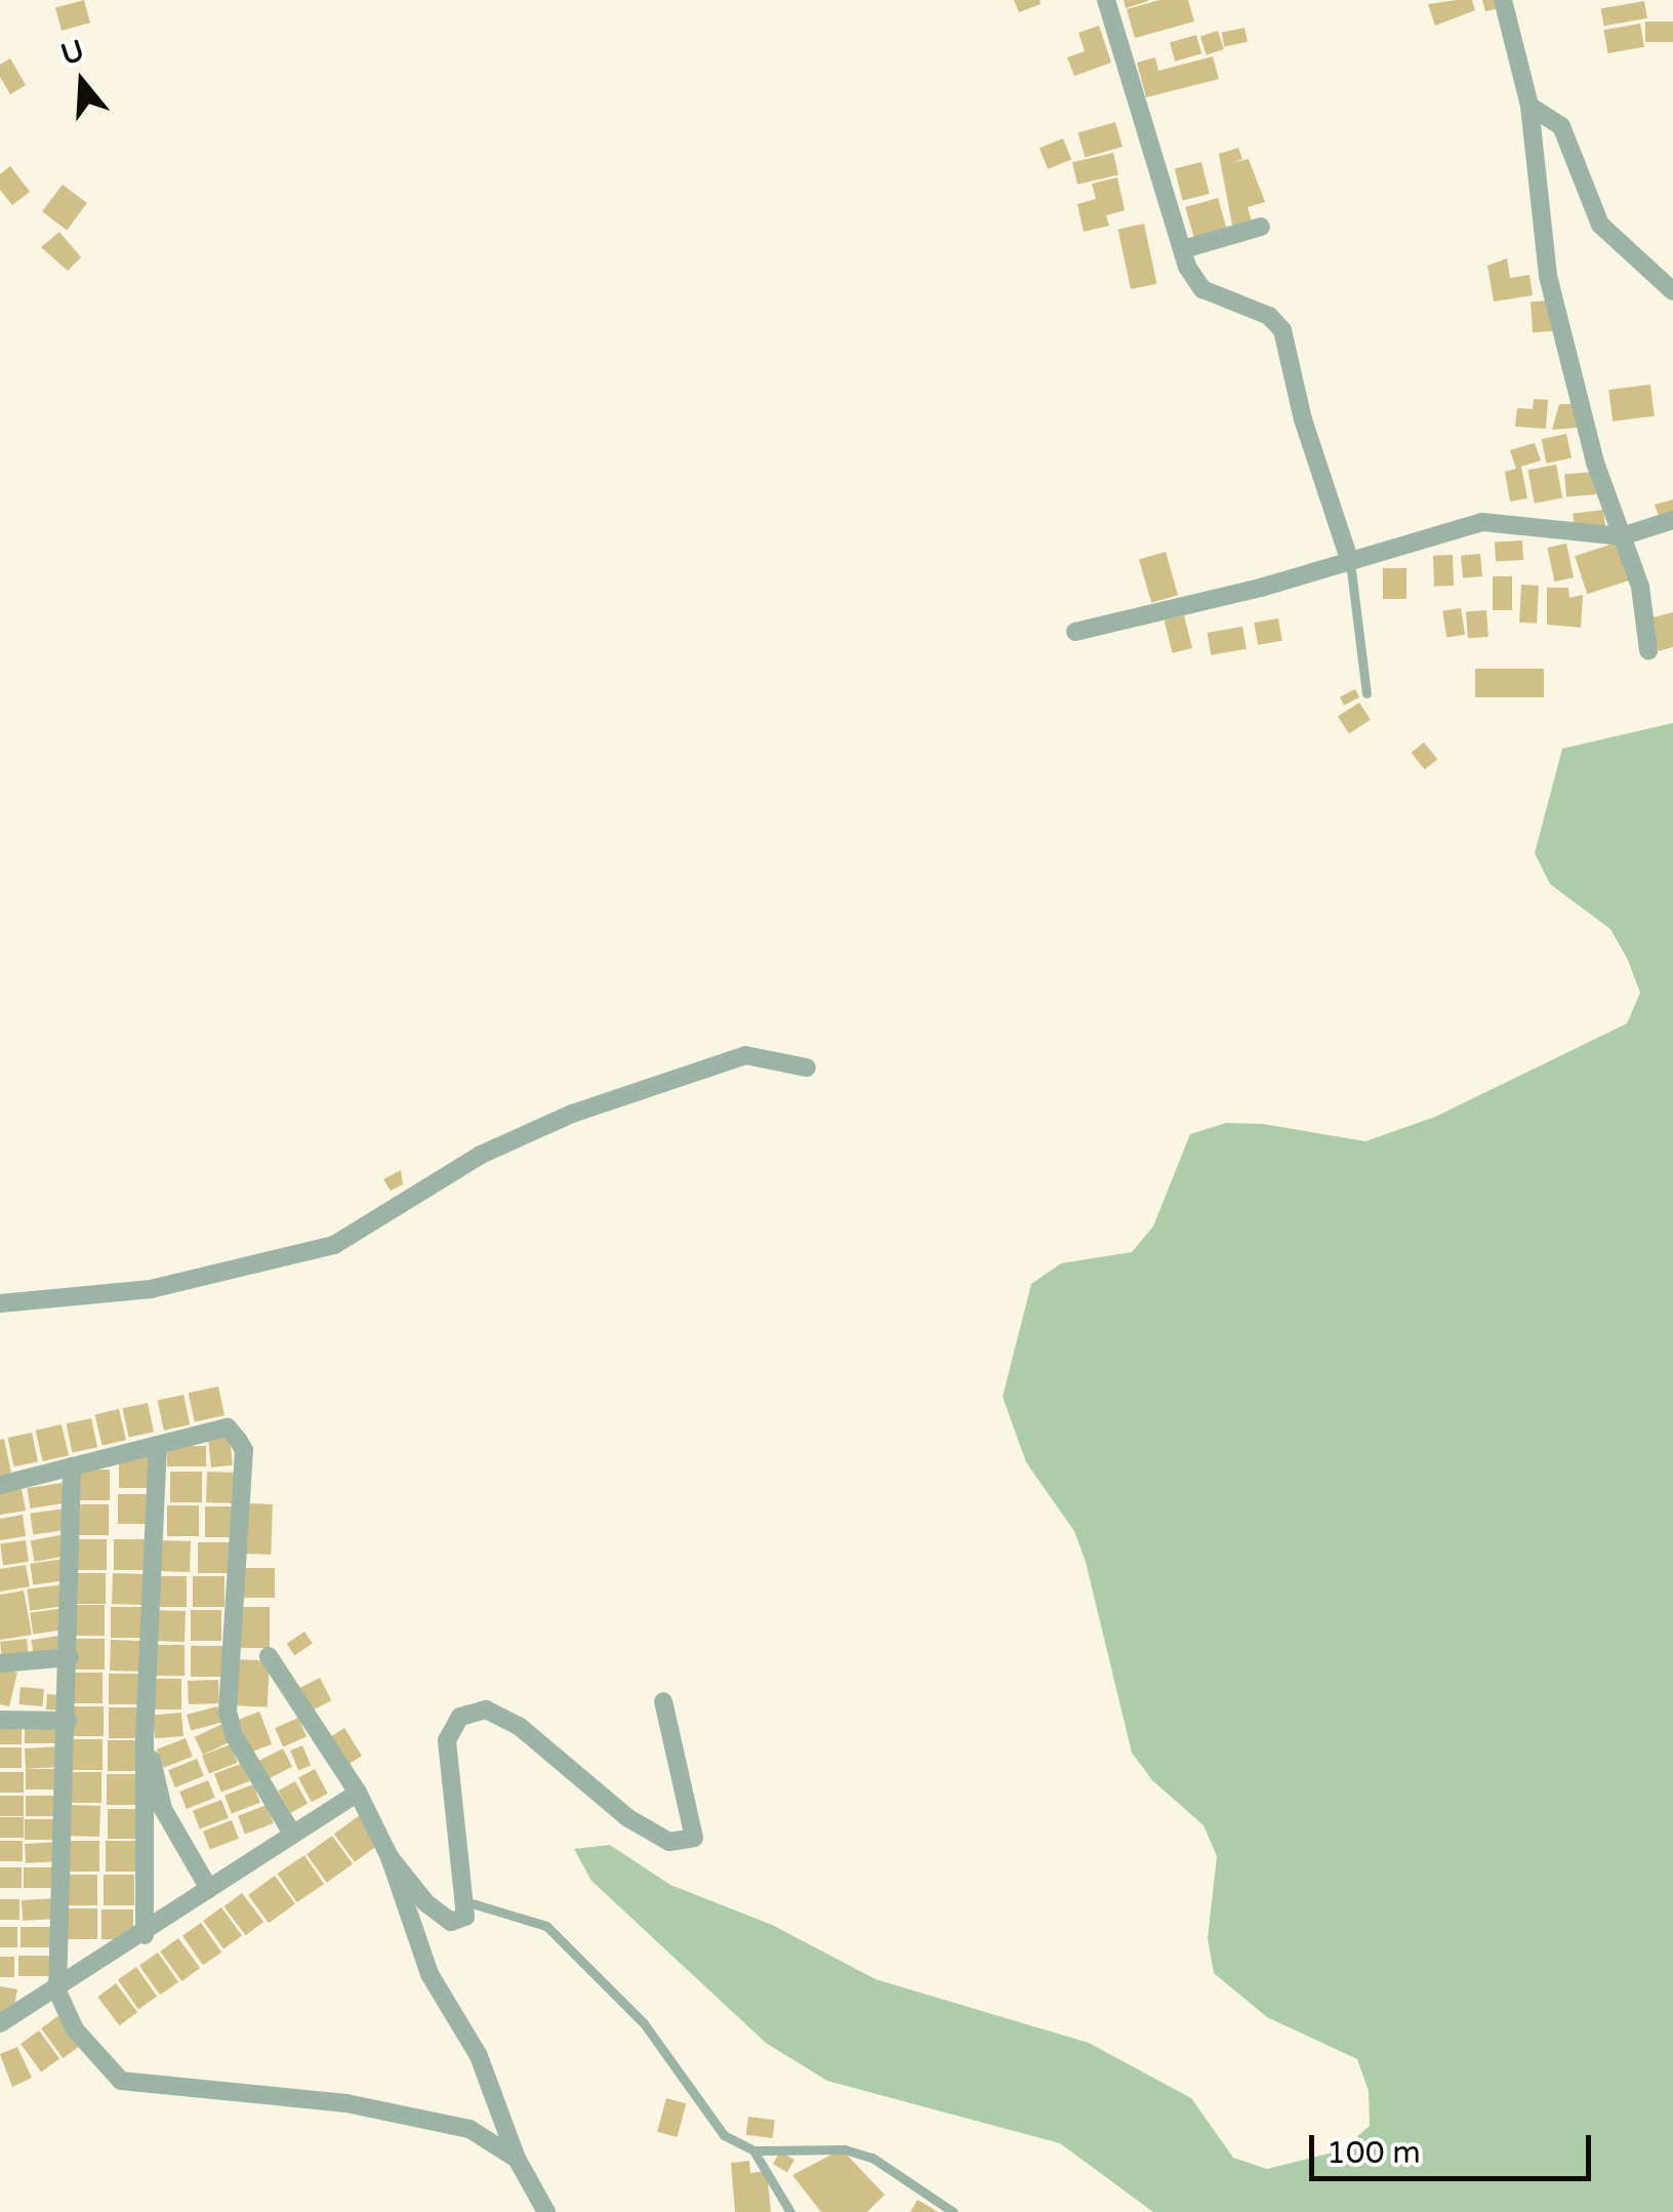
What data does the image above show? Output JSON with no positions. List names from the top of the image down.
{
  "scale_bar": "100 m",
  "north": "top"
}
